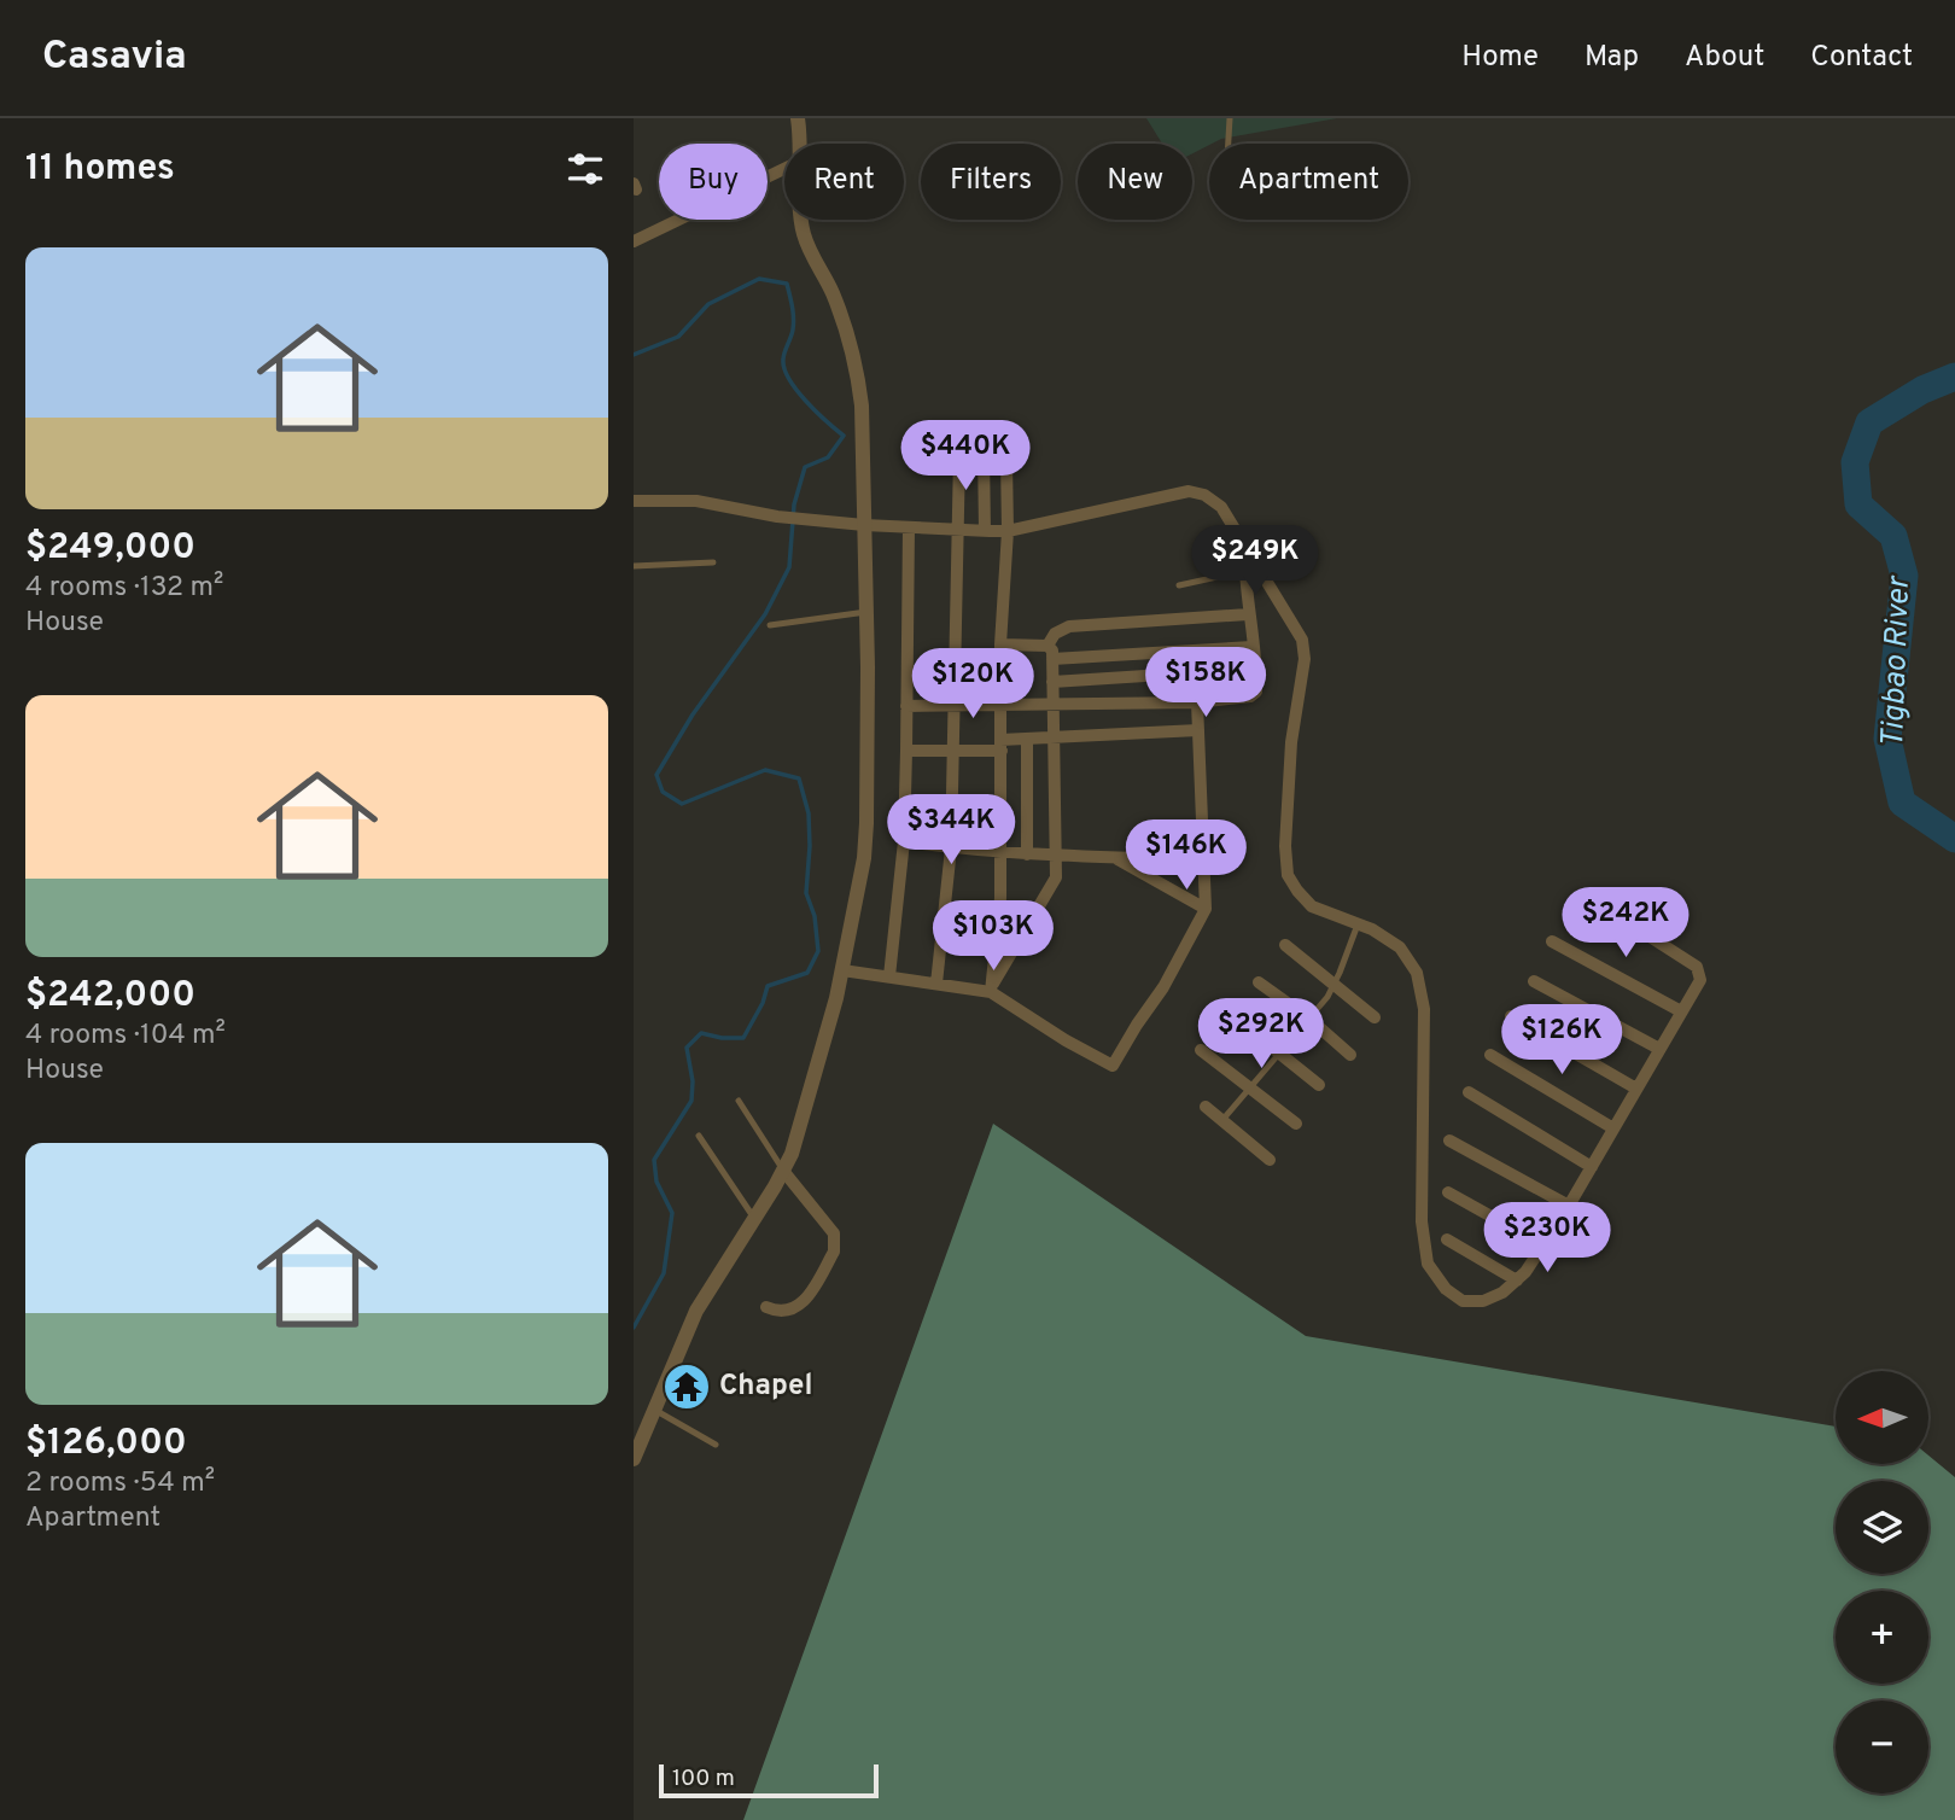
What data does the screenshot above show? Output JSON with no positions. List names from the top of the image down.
{
  "water": ["Tigbao River"],
  "places": {
    "temple": ["Chapel"]
  },
  "scale_bar": "100 m",
  "north": "left",
  "page": {
    "header": "Casavia",
    "nav": [
      "Home",
      "Map",
      "About",
      "Contact"
    ],
    "heading": "11 homes",
    "chip": [
      "Buy",
      "Rent",
      "Filters",
      "New",
      "Apartment"
    ],
    "list": [
      {
        "name": "$249,000",
        "note": "4 rooms · 132 m² · House"
      },
      {
        "name": "$242,000",
        "note": "4 rooms · 104 m² · House"
      },
      {
        "name": "$126,000",
        "note": "2 rooms · 54 m² · Apartment"
      }
    ],
    "price": [
      "$440K",
      "$249K",
      "$158K",
      "$120K",
      "$344K",
      "$146K",
      "$242K",
      "$103K",
      "$292K",
      "$126K",
      "$230K"
    ],
    "map_buttons": ["+", "−"],
    "scale": "100 m"
  }
}
